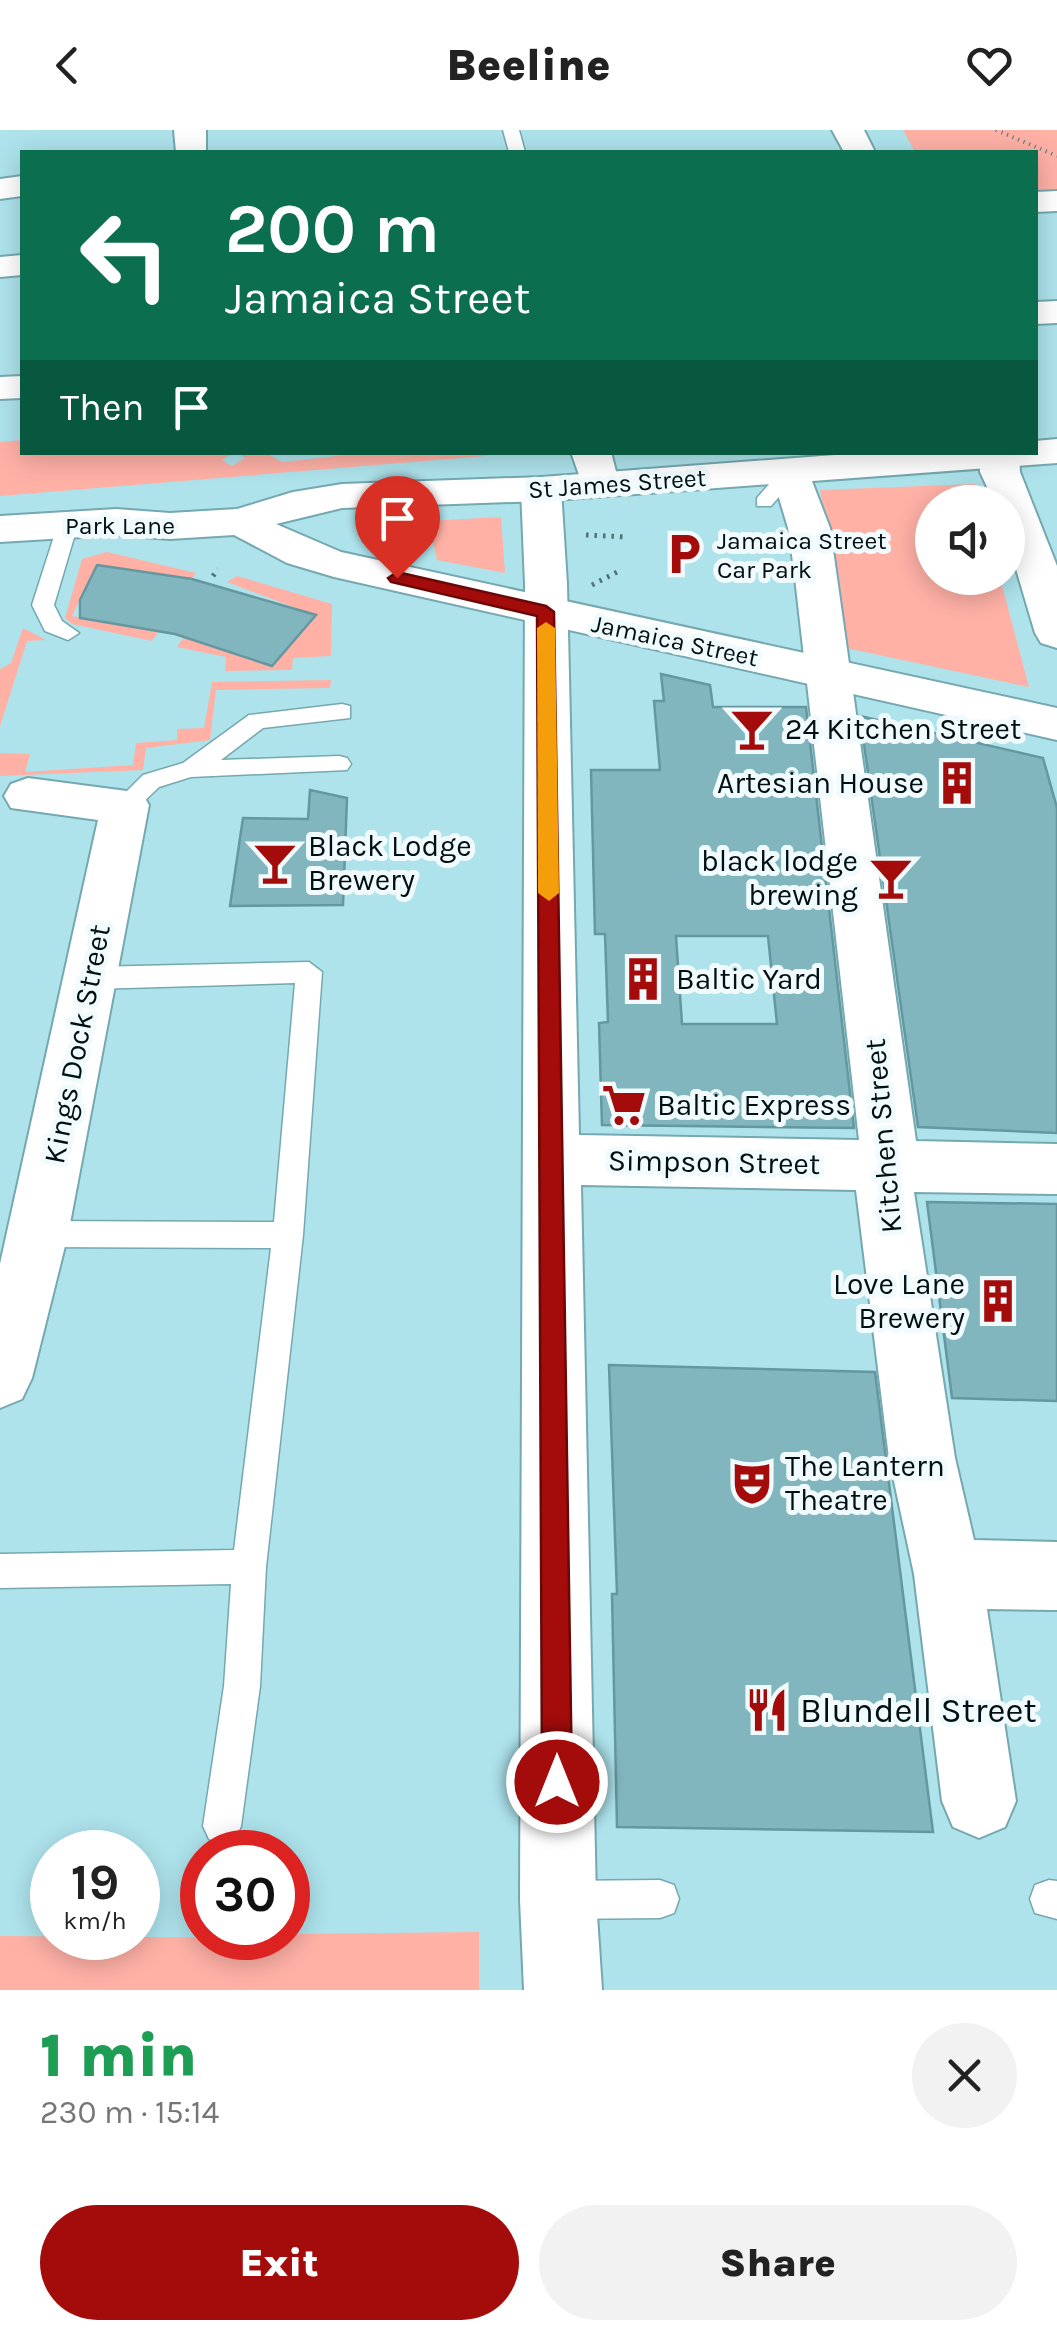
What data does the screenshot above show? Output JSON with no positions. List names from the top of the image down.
{
  "streets": {
    "street": [
      "St James Street",
      "Park Lane",
      "Jamaica Street",
      "Kings Dock Street",
      "Kitchen Street",
      "Simpson Street"
    ]
  },
  "crossings": [
    ["St James Street", "Park Lane"],
    ["St James Street", "Jamaica Street"],
    ["St James Street", "Kitchen Street"],
    ["Park Lane", "Jamaica Street"],
    ["Jamaica Street", "Kitchen Street"],
    ["Kitchen Street", "Simpson Street"]
  ],
  "places": {
    "parking": ["Jamaica Street Car Park"],
    "bar": ["24 Kitchen Street", "Black Lodge Brewery", "black lodge brewing"],
    "building": ["Artesian House", "Baltic Yard", "Love Lane Brewery"],
    "supermarket": ["Baltic Express"],
    "theatre": ["The Lantern Theatre"],
    "restaurant": ["Blundell Street"]
  },
  "page": {
    "header": "Beeline",
    "turn": ["200 m", "Jamaica Street"],
    "then": "Then",
    "speed": "19 km/h",
    "limit": "30",
    "heading": ["1 min", "230 m · 15:14"],
    "buttons": ["Exit", "Share"]
  }
}
